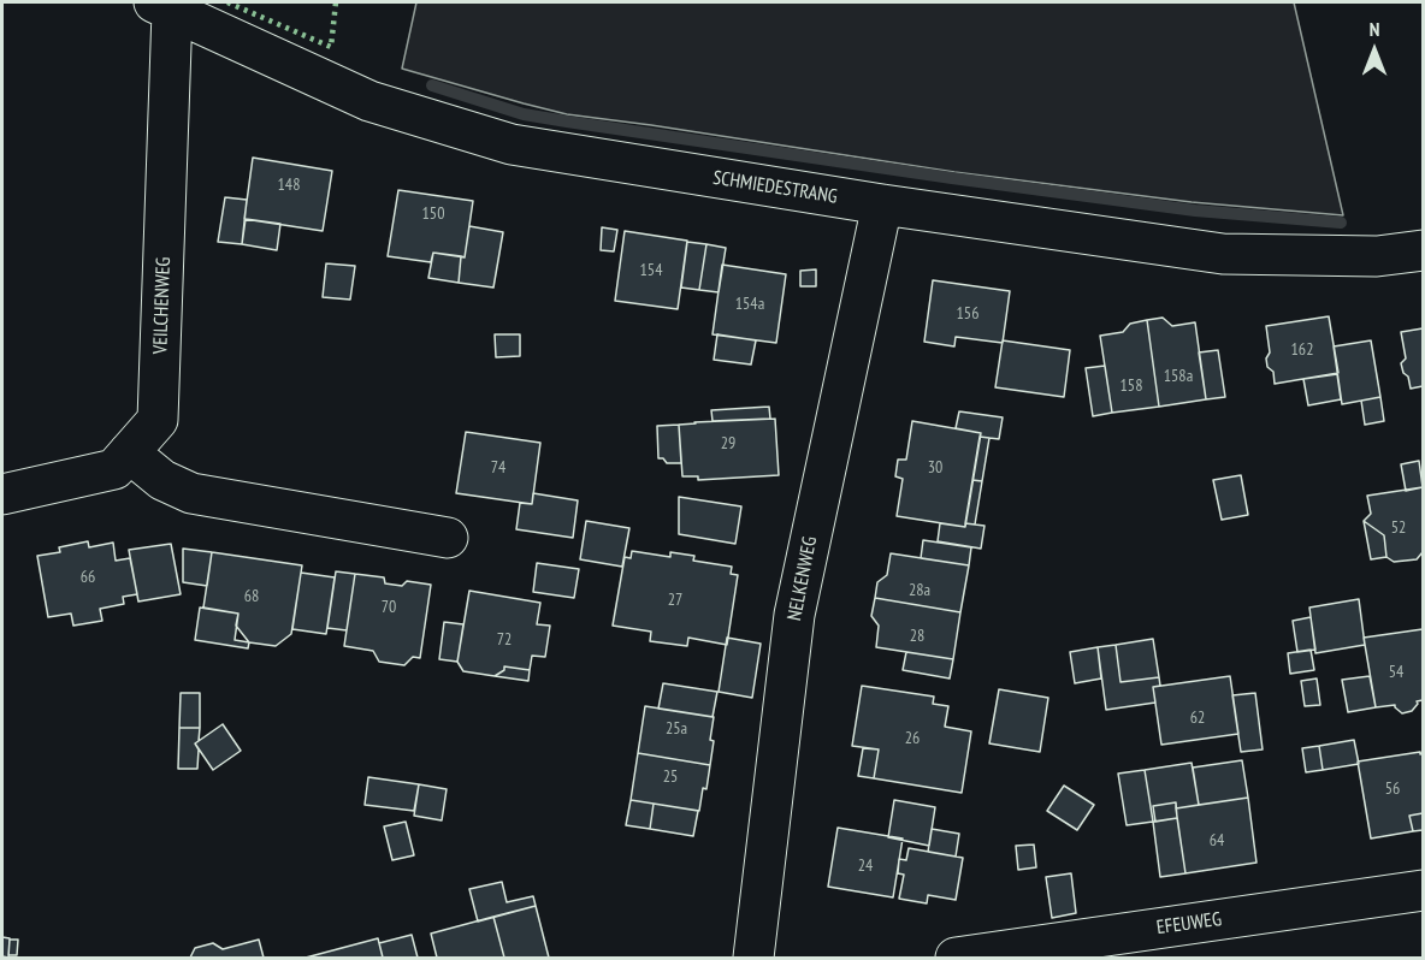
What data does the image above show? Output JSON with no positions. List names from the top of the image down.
{
  "streets": {
    "street": [
      "SCHMIEDESTRANG",
      "VEILCHENWEG",
      "NELKENWEG",
      "EFEUWEG"
    ]
  },
  "crossings": [
    ["SCHMIEDESTRANG", "VEILCHENWEG"],
    ["SCHMIEDESTRANG", "NELKENWEG"]
  ],
  "house_numbers": [
    "148",
    "150",
    "154",
    "154a",
    "156",
    "162",
    "158a",
    "158",
    "29",
    "74",
    "30",
    "52",
    "66",
    "28a",
    "68",
    "27",
    "70",
    "28",
    "72",
    "54",
    "62",
    "25a",
    "26",
    "25",
    "56",
    "64",
    "24"
  ],
  "north": "top"
}
